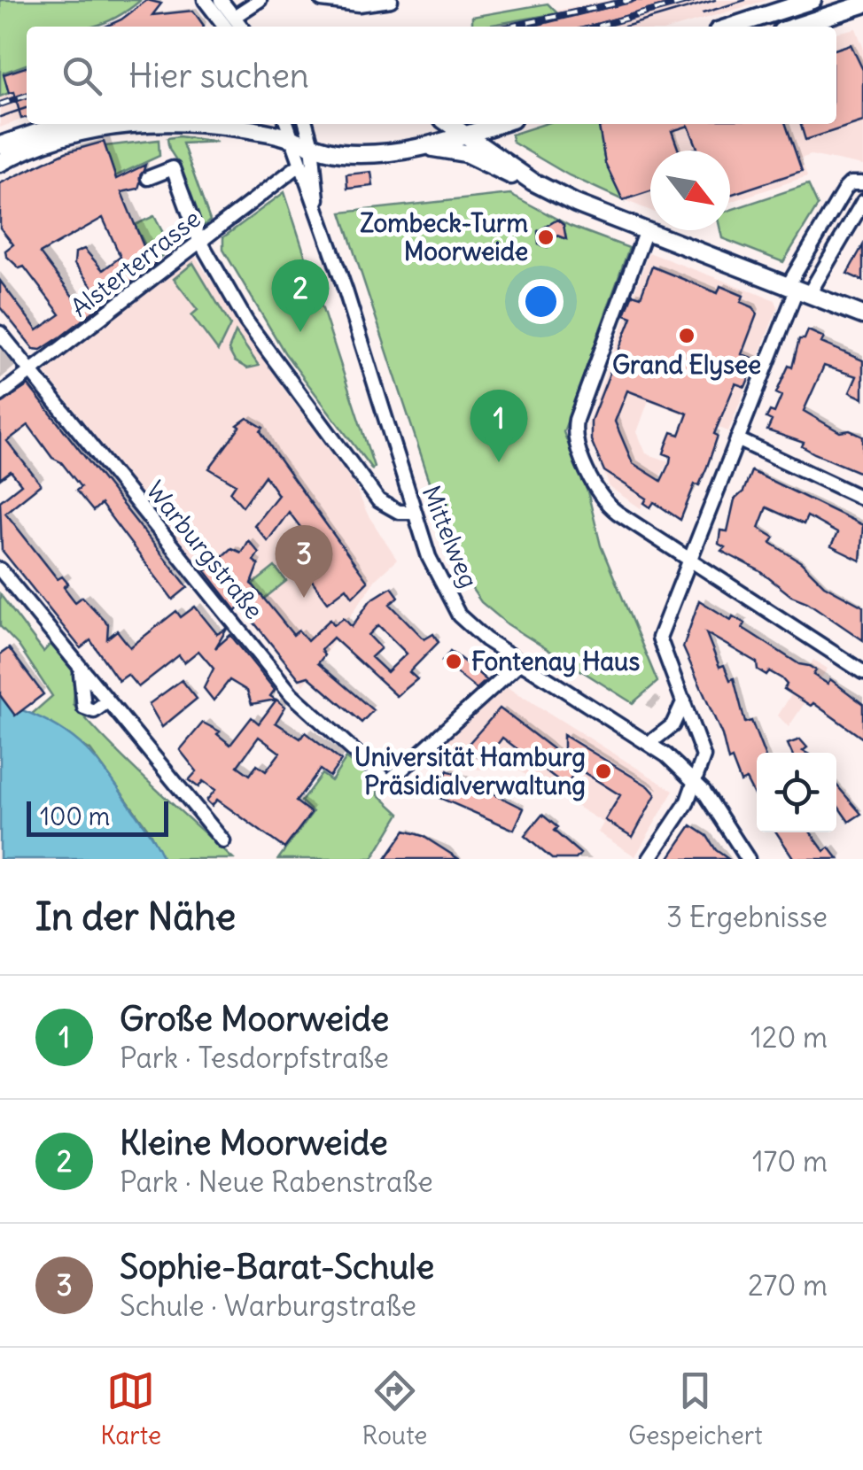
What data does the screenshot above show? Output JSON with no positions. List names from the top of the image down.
{
  "streets": {
    "street": ["Alsterterrasse", "Mittelweg", "Warburgstraße"]
  },
  "crossings": [
    ["Alsterterrasse", "Mittelweg"],
    ["Alsterterrasse", "Warburgstraße"],
    ["Mittelweg", "Warburgstraße"]
  ],
  "places": [
    "Zombeck-Turm Moorweide",
    "Grand Elysee",
    "Fontenay Haus",
    "Universität Hamburg Präsidialverwaltung"
  ],
  "scale_bar": "100 m",
  "north": "bottom right",
  "page": {
    "search": "Hier suchen",
    "pins": ["2", "1", "3"],
    "scale": "100 m",
    "heading": ["In der Nähe", "3 Ergebnisse"],
    "list": [
      {
        "mark": "1",
        "name": "Große Moorweide",
        "note": "Park · Tesdorpfstraße",
        "value": "120 m"
      },
      {
        "mark": "2",
        "name": "Kleine Moorweide",
        "note": "Park · Neue Rabenstraße",
        "value": "170 m"
      },
      {
        "mark": "3",
        "name": "Sophie-Barat-Schule",
        "note": "Schule · Warburgstraße",
        "value": "270 m"
      }
    ],
    "nav": ["Karte", "Route", "Gespeichert"]
  }
}
